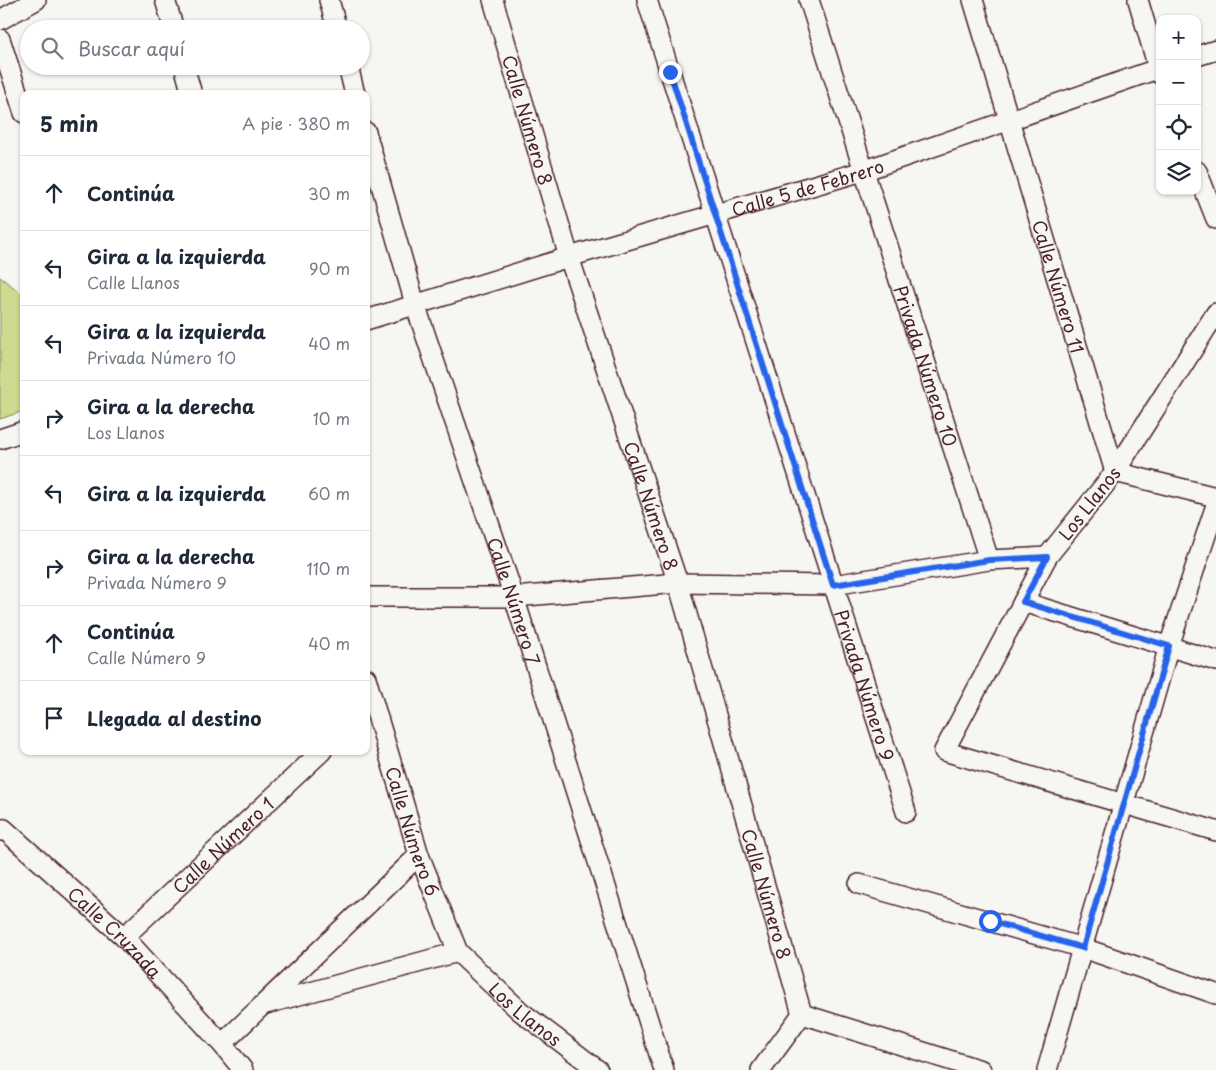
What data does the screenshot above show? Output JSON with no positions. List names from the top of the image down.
{
  "streets": {
    "street": [
      "Calle Número 8",
      "Calle 5 de Febrero",
      "Calle Número 11",
      "Privada Número 10",
      "Los Llanos",
      "Calle Número 7",
      "Privada Número 9",
      "Calle Número 6",
      "Calle Número 1",
      "Calle Cruzada"
    ]
  },
  "crossings": [
    ["Calle Número 8", "Calle 5 de Febrero"],
    ["Calle 5 de Febrero", "Calle Número 11"],
    ["Calle 5 de Febrero", "Privada Número 10"],
    ["Calle 5 de Febrero", "Calle Número 7"],
    ["Calle 5 de Febrero", "Privada Número 9"],
    ["Calle Número 11", "Los Llanos"],
    ["Los Llanos", "Calle Número 6"],
    ["Calle Número 1", "Calle Cruzada"]
  ],
  "page": {
    "map_buttons": ["+", "−"],
    "search": "Buscar aquí",
    "heading": ["5 min", "A pie · 380 m"],
    "list": [
      ["Continúa", "30 m"],
      ["Gira a la izquierda", "Calle Llanos", "90 m"],
      ["Gira a la izquierda", "Privada Número 10", "40 m"],
      ["Gira a la derecha", "Los Llanos", "10 m"],
      ["Gira a la izquierda", "60 m"],
      ["Gira a la derecha", "Privada Número 9", "110 m"],
      ["Continúa", "Calle Número 9", "40 m"],
      "Llegada al destino"
    ]
  }
}
